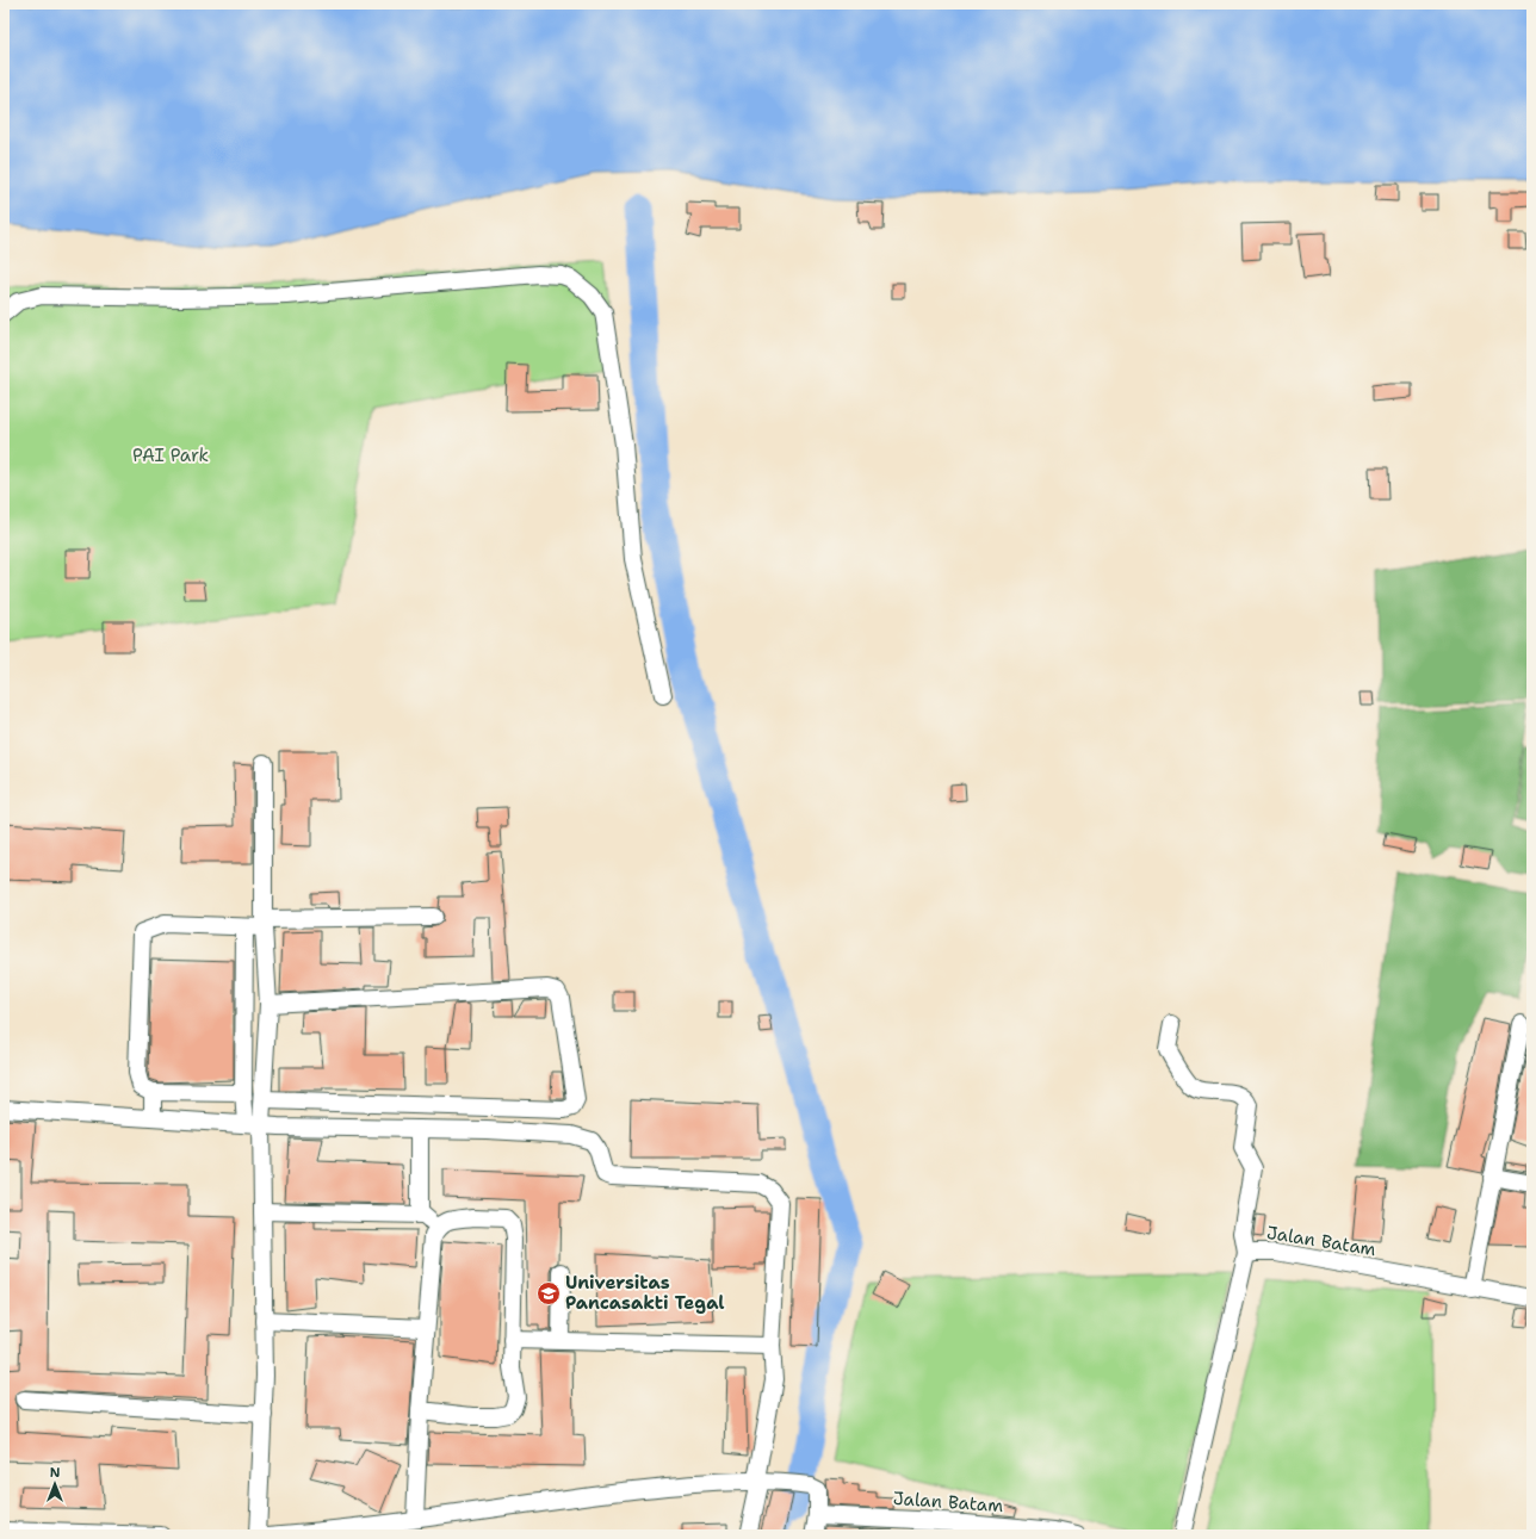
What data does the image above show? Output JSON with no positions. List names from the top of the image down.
{
  "streets": {
    "street": ["Jalan Batam"]
  },
  "parks": ["PAI Park"],
  "places": {
    "school or university": ["Universitas Pancasakti Tegal"]
  },
  "north": "top"
}
